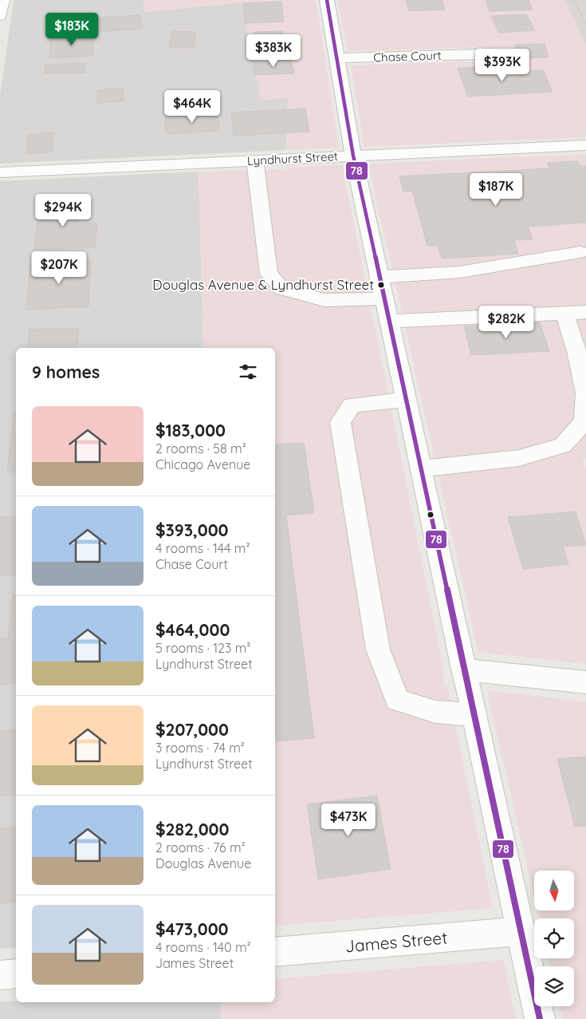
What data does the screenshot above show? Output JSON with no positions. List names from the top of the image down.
{
  "streets": {
    "street": ["Chase Court", "Lyndhurst Street", "James Street"]
  },
  "places": ["Douglas Avenue & Lyndhurst Street"],
  "lines": ["transit line 78"],
  "north": "bottom",
  "page": {
    "price": [
      "$183K",
      "$383K",
      "$393K",
      "$464K",
      "$187K",
      "$294K",
      "$207K",
      "$282K",
      "$473K"
    ],
    "heading": "9 homes",
    "list": [
      {
        "name": "$183,000",
        "note": "2 rooms · 58 m² · Chicago Avenue"
      },
      {
        "name": "$393,000",
        "note": "4 rooms · 144 m² · Chase Court"
      },
      {
        "name": "$464,000",
        "note": "5 rooms · 123 m² · Lyndhurst Street"
      },
      {
        "name": "$207,000",
        "note": "3 rooms · 74 m² · Lyndhurst Street"
      },
      {
        "name": "$282,000",
        "note": "2 rooms · 76 m² · Douglas Avenue"
      },
      {
        "name": "$473,000",
        "note": "4 rooms · 140 m² · James Street"
      }
    ]
  }
}
